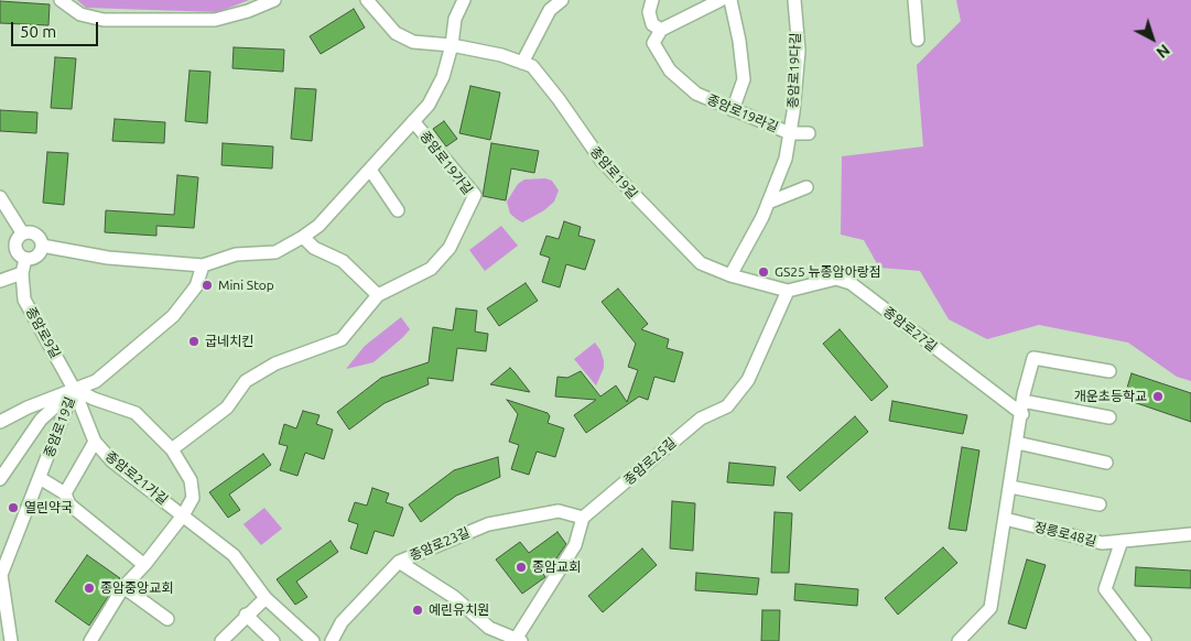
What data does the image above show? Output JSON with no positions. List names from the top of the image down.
{
  "streets": {
    "street": [
      "종암로19다길",
      "종암로19라길",
      "종암로19가길",
      "종암로19길",
      "종암로27길",
      "종암로9길",
      "종암로25길",
      "종암로21가길",
      "정릉로48길",
      "종암로23길"
    ]
  },
  "crossings": [
    ["종암로19다길", "종암로19라길"],
    ["종암로19다길", "종암로19길"],
    ["종암로19가길", "종암로21가길"],
    ["종암로19길", "종암로27길"],
    ["종암로19길", "종암로9길"],
    ["종암로19길", "종암로25길"],
    ["종암로19길", "종암로21가길"],
    ["종암로27길", "종암로25길"],
    ["종암로9길", "종암로21가길"],
    ["종암로25길", "종암로23길"]
  ],
  "places": [
    "GS25 뉴종암아랑점",
    "Mini Stop",
    "굽네치킨",
    "개운초등학교",
    "열린약국",
    "종암교회",
    "종암중앙교회",
    "예린유치원"
  ],
  "scale_bar": "50 m",
  "north": "bottom right"
}
